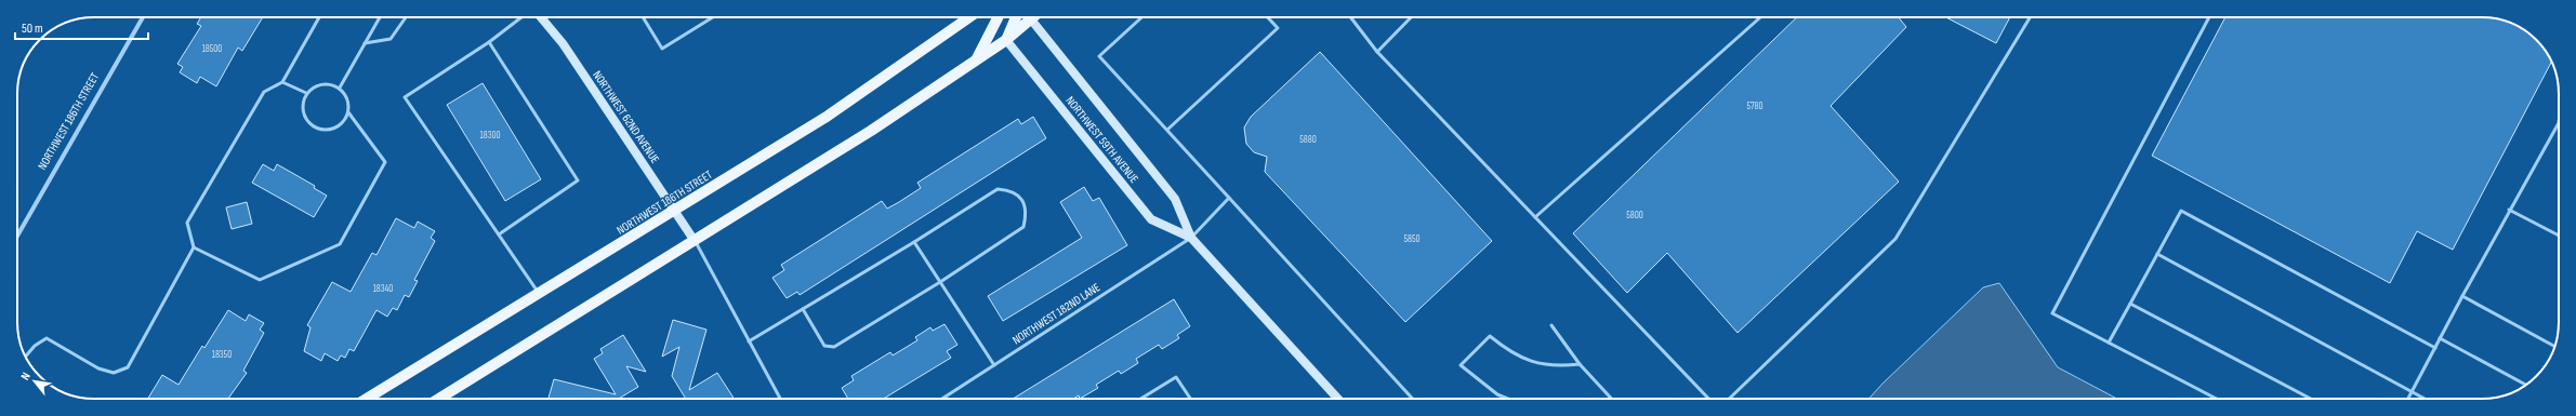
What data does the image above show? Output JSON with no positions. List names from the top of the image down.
{
  "streets": {
    "main road": ["NORTHWEST 186TH STREET"],
    "street": ["NORTHWEST 62ND AVENUE", "NORTHWEST 59TH AVENUE"],
    "lane": ["NORTHWEST 182ND LANE"]
  },
  "crossings": [
    ["NORTHWEST 62ND AVENUE", "NORTHWEST 186TH STREET"],
    ["NORTHWEST 59TH AVENUE", "NORTHWEST 182ND LANE"]
  ],
  "house_numbers": [
    "18500",
    "5780",
    "18300",
    "5880",
    "5800",
    "5850",
    "18340",
    "18350"
  ],
  "scale_bar": "50 m",
  "north": "top left"
}
